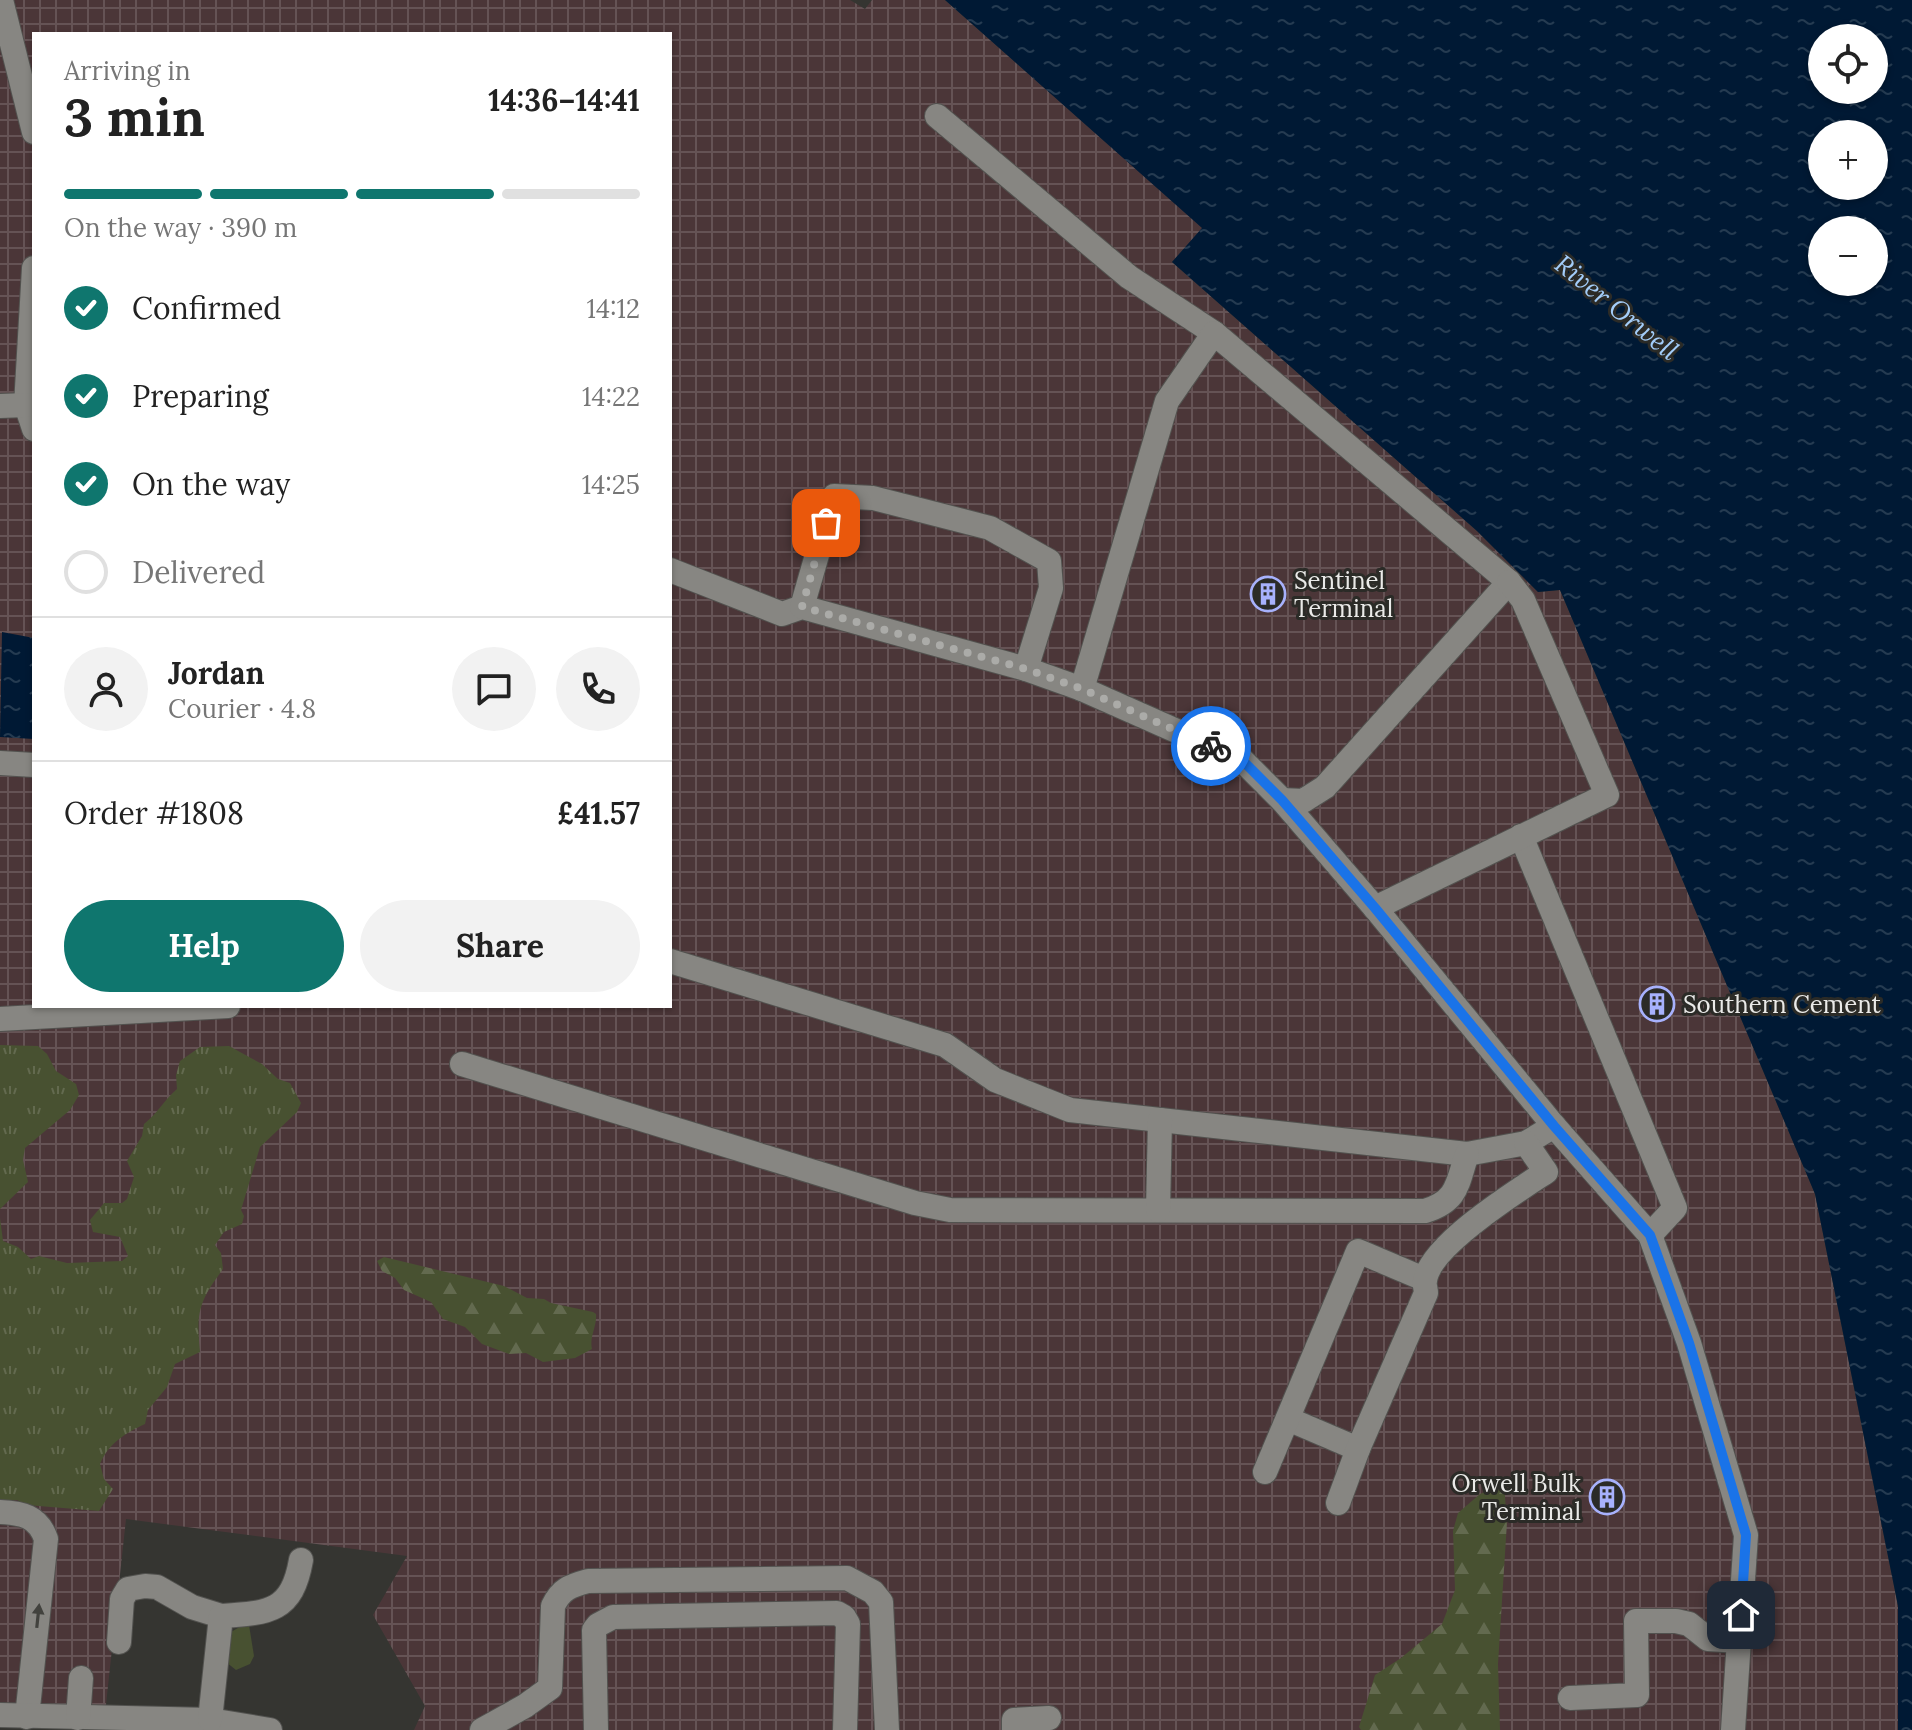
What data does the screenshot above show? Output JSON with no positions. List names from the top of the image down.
{
  "water": ["River Orwell"],
  "places": {
    "building": ["Sentinel Terminal", "Southern Cement", "Orwell Bulk Terminal"]
  },
  "page": {
    "map_buttons": ["+", "−"],
    "heading": ["3 min", "Arriving in", "14:36–14:41"],
    "panel": [
      "Jordan",
      "Courier · 4.8",
      "Order #1808",
      "£41.57"
    ],
    "bar": "On the way · 390 m",
    "list": [
      ["Confirmed", "14:12"],
      ["Preparing", "14:22"],
      ["On the way", "14:25"],
      "Delivered"
    ],
    "buttons": ["Help", "Share"]
  }
}
